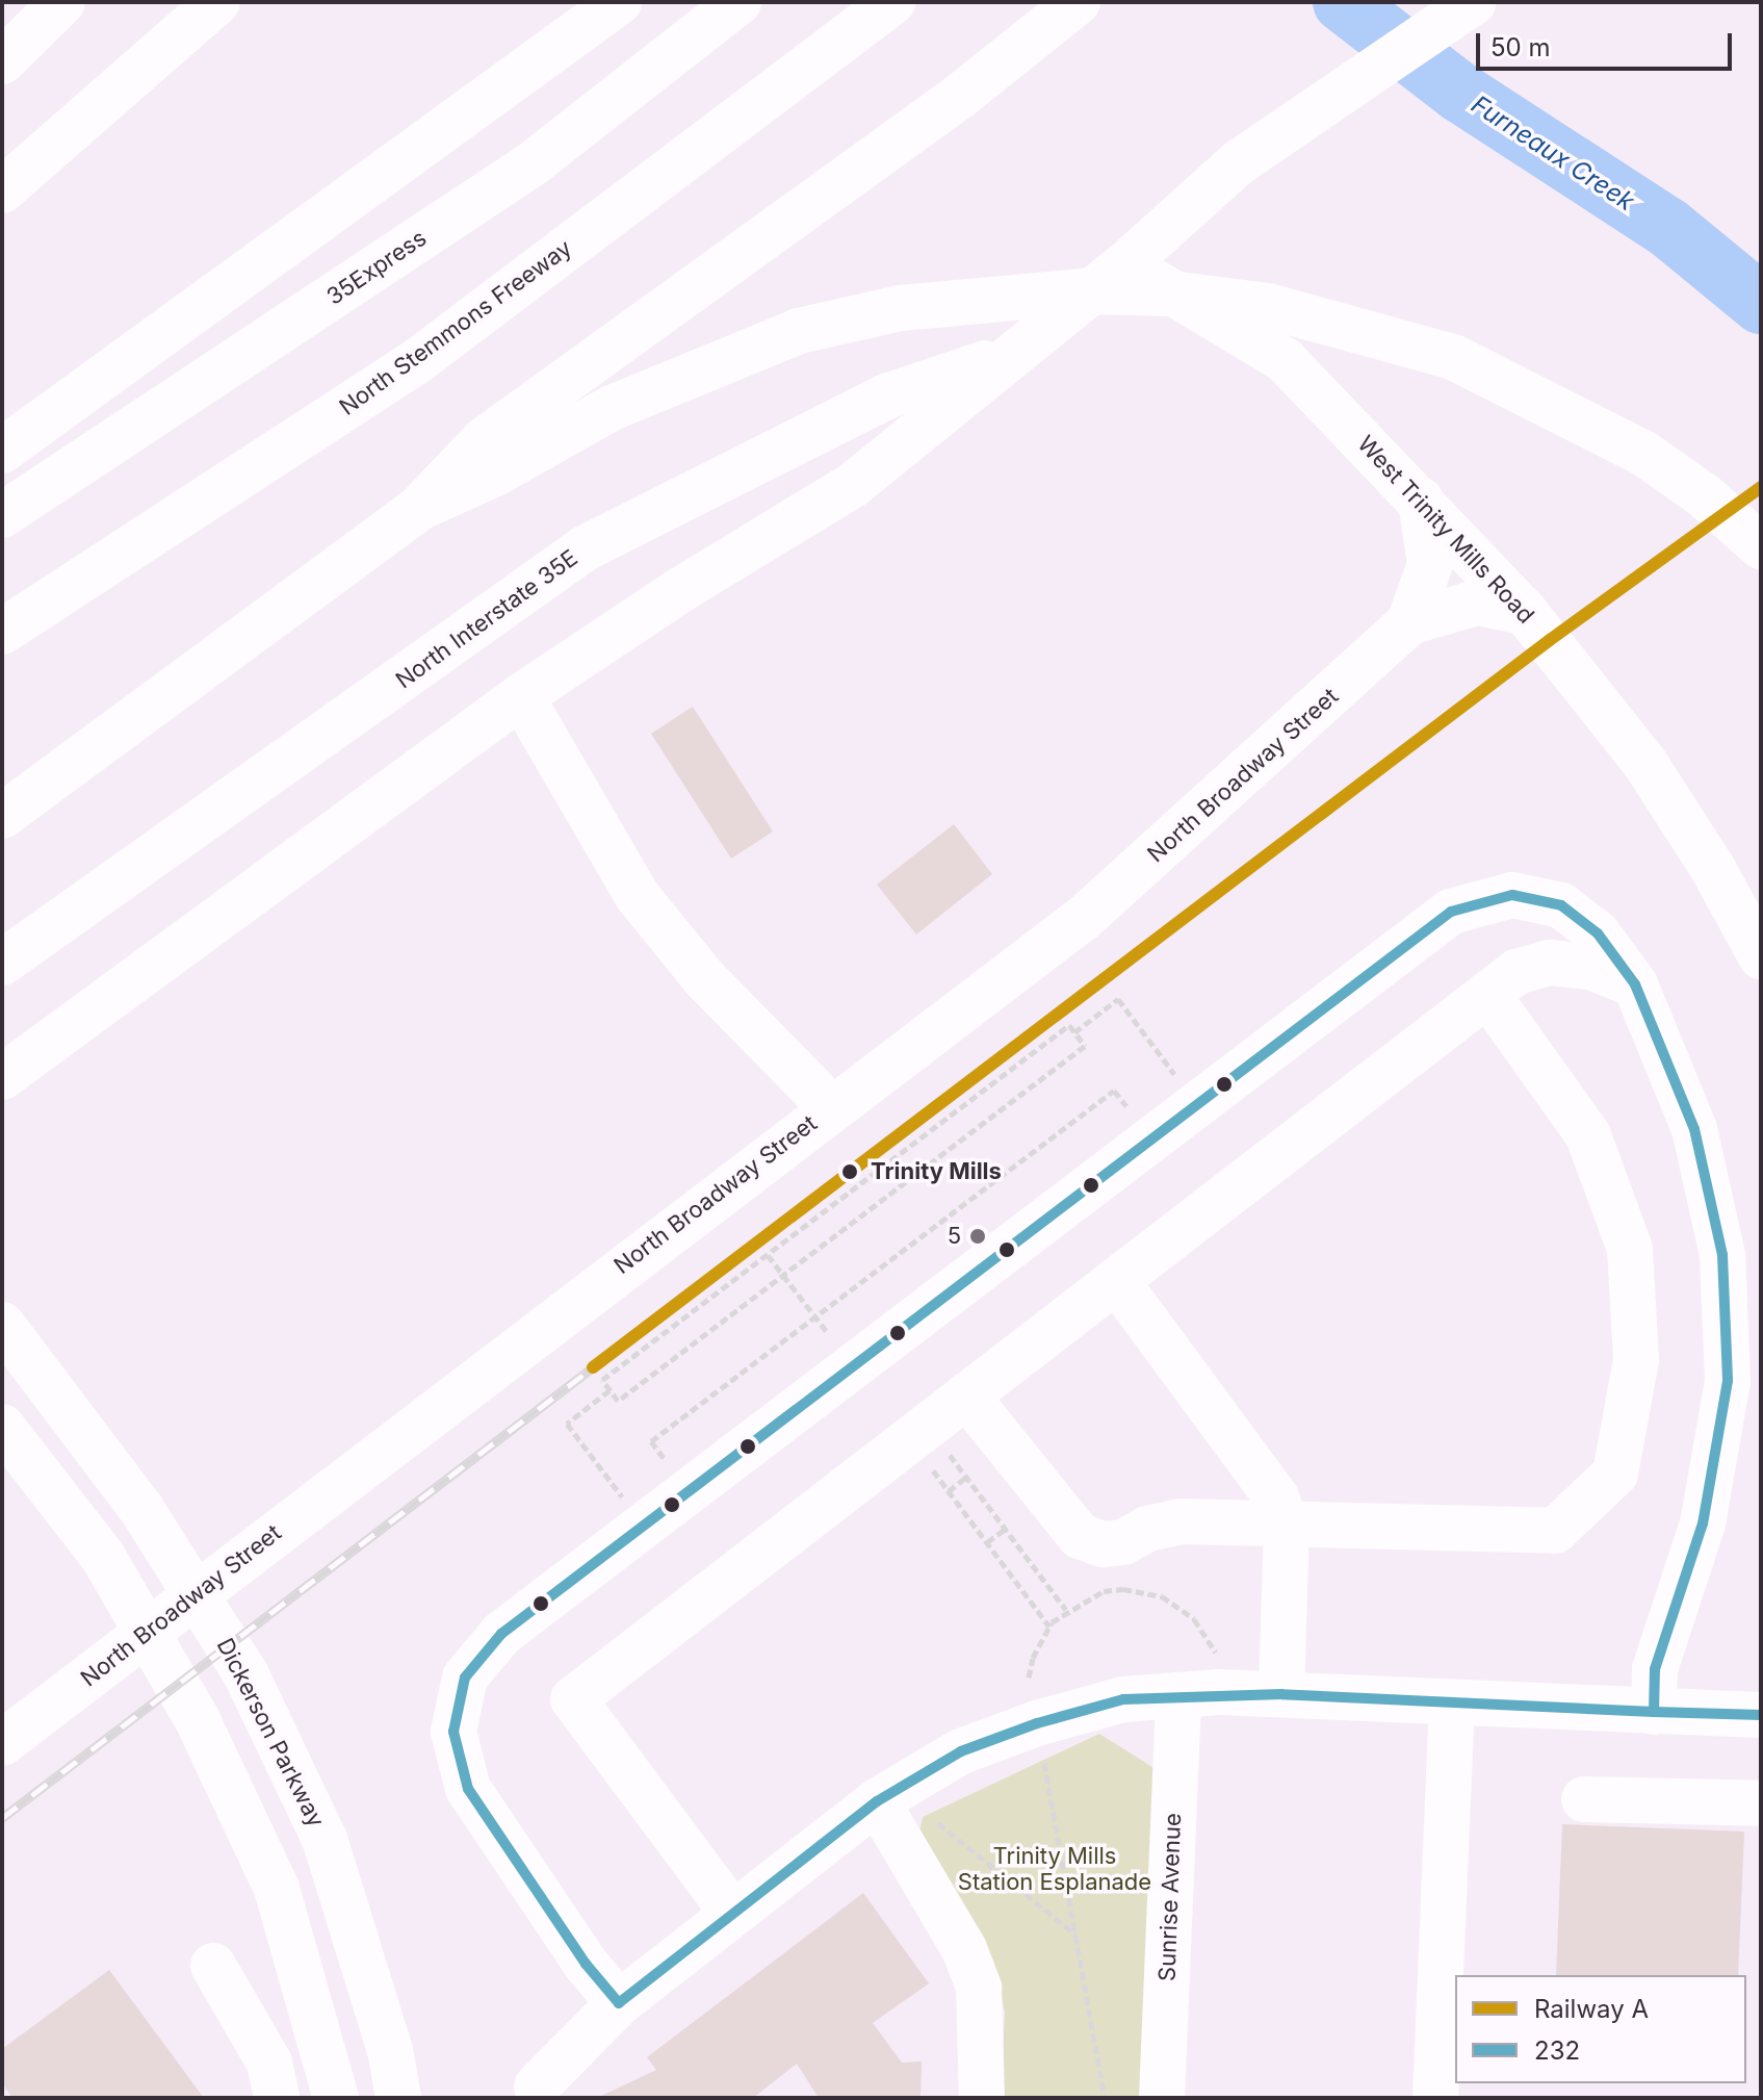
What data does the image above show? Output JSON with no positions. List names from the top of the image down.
{
  "streets": {
    "main road": [
      "35Express",
      "North Stemmons Freeway",
      "West Trinity Mills Road",
      "North Interstate 35E",
      "North Broadway Street",
      "Dickerson Parkway",
      "Sunrise Avenue"
    ]
  },
  "crossings": [
    ["West Trinity Mills Road", "North Broadway Street"]
  ],
  "water": ["Furneaux Creek"],
  "parks": ["Trinity Mills Station Esplanade"],
  "places": ["Trinity Mills", "5"],
  "lines": ["rail line A", "transit line 232"],
  "legend": ["Railway A", "232"],
  "scale_bar": "50 m"
}
